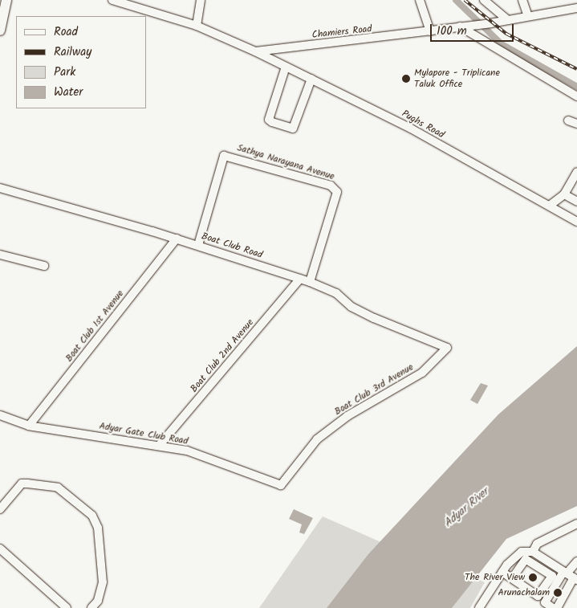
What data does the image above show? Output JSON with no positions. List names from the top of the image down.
{
  "streets": {
    "street": [
      "Chamiers Road",
      "Pughs Road",
      "Sathya Narayana Avenue",
      "Boat Club Road",
      "Boat Club 1st Avenue",
      "Boat Club 2nd Avenue",
      "Boat Club 3rd Avenue",
      "Adyar Gate Club Road"
    ]
  },
  "crossings": [
    ["Chamiers Road", "Pughs Road"],
    ["Sathya Narayana Avenue", "Boat Club Road"],
    ["Boat Club Road", "Boat Club 1st Avenue"],
    ["Boat Club Road", "Boat Club 2nd Avenue"],
    ["Boat Club Road", "Boat Club 3rd Avenue"],
    ["Boat Club 1st Avenue", "Adyar Gate Club Road"],
    ["Boat Club 2nd Avenue", "Adyar Gate Club Road"],
    ["Boat Club 3rd Avenue", "Adyar Gate Club Road"]
  ],
  "water": ["Adyar River"],
  "places": ["Mylapore - Triplicane Taluk Office", "The River View", "Arunachalam"],
  "legend": [
    "Road",
    "Railway",
    "Park",
    "Water"
  ],
  "scale_bar": "100 m"
}
